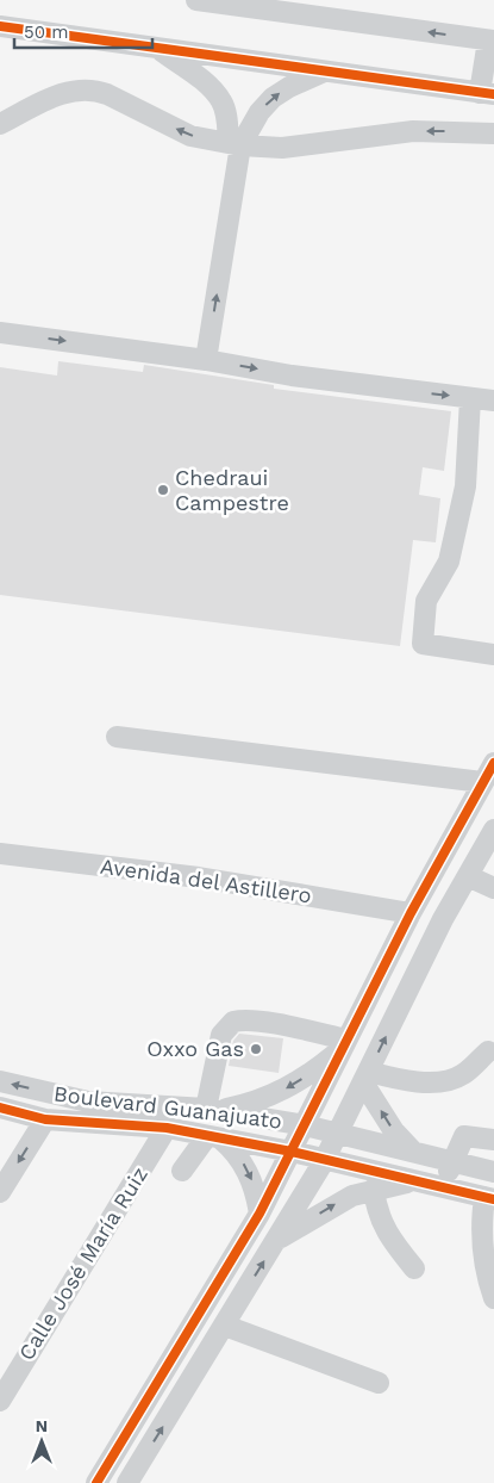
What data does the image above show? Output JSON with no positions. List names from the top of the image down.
{
  "streets": {
    "street": ["Avenida del Astillero", "Boulevard Guanajuato", "Calle José María Ruiz"]
  },
  "crossings": [
    ["Boulevard Guanajuato", "Calle José María Ruiz"]
  ],
  "places": ["Chedraui Campestre", "Oxxo Gas"],
  "scale_bar": "50 m",
  "north": "top"
}
